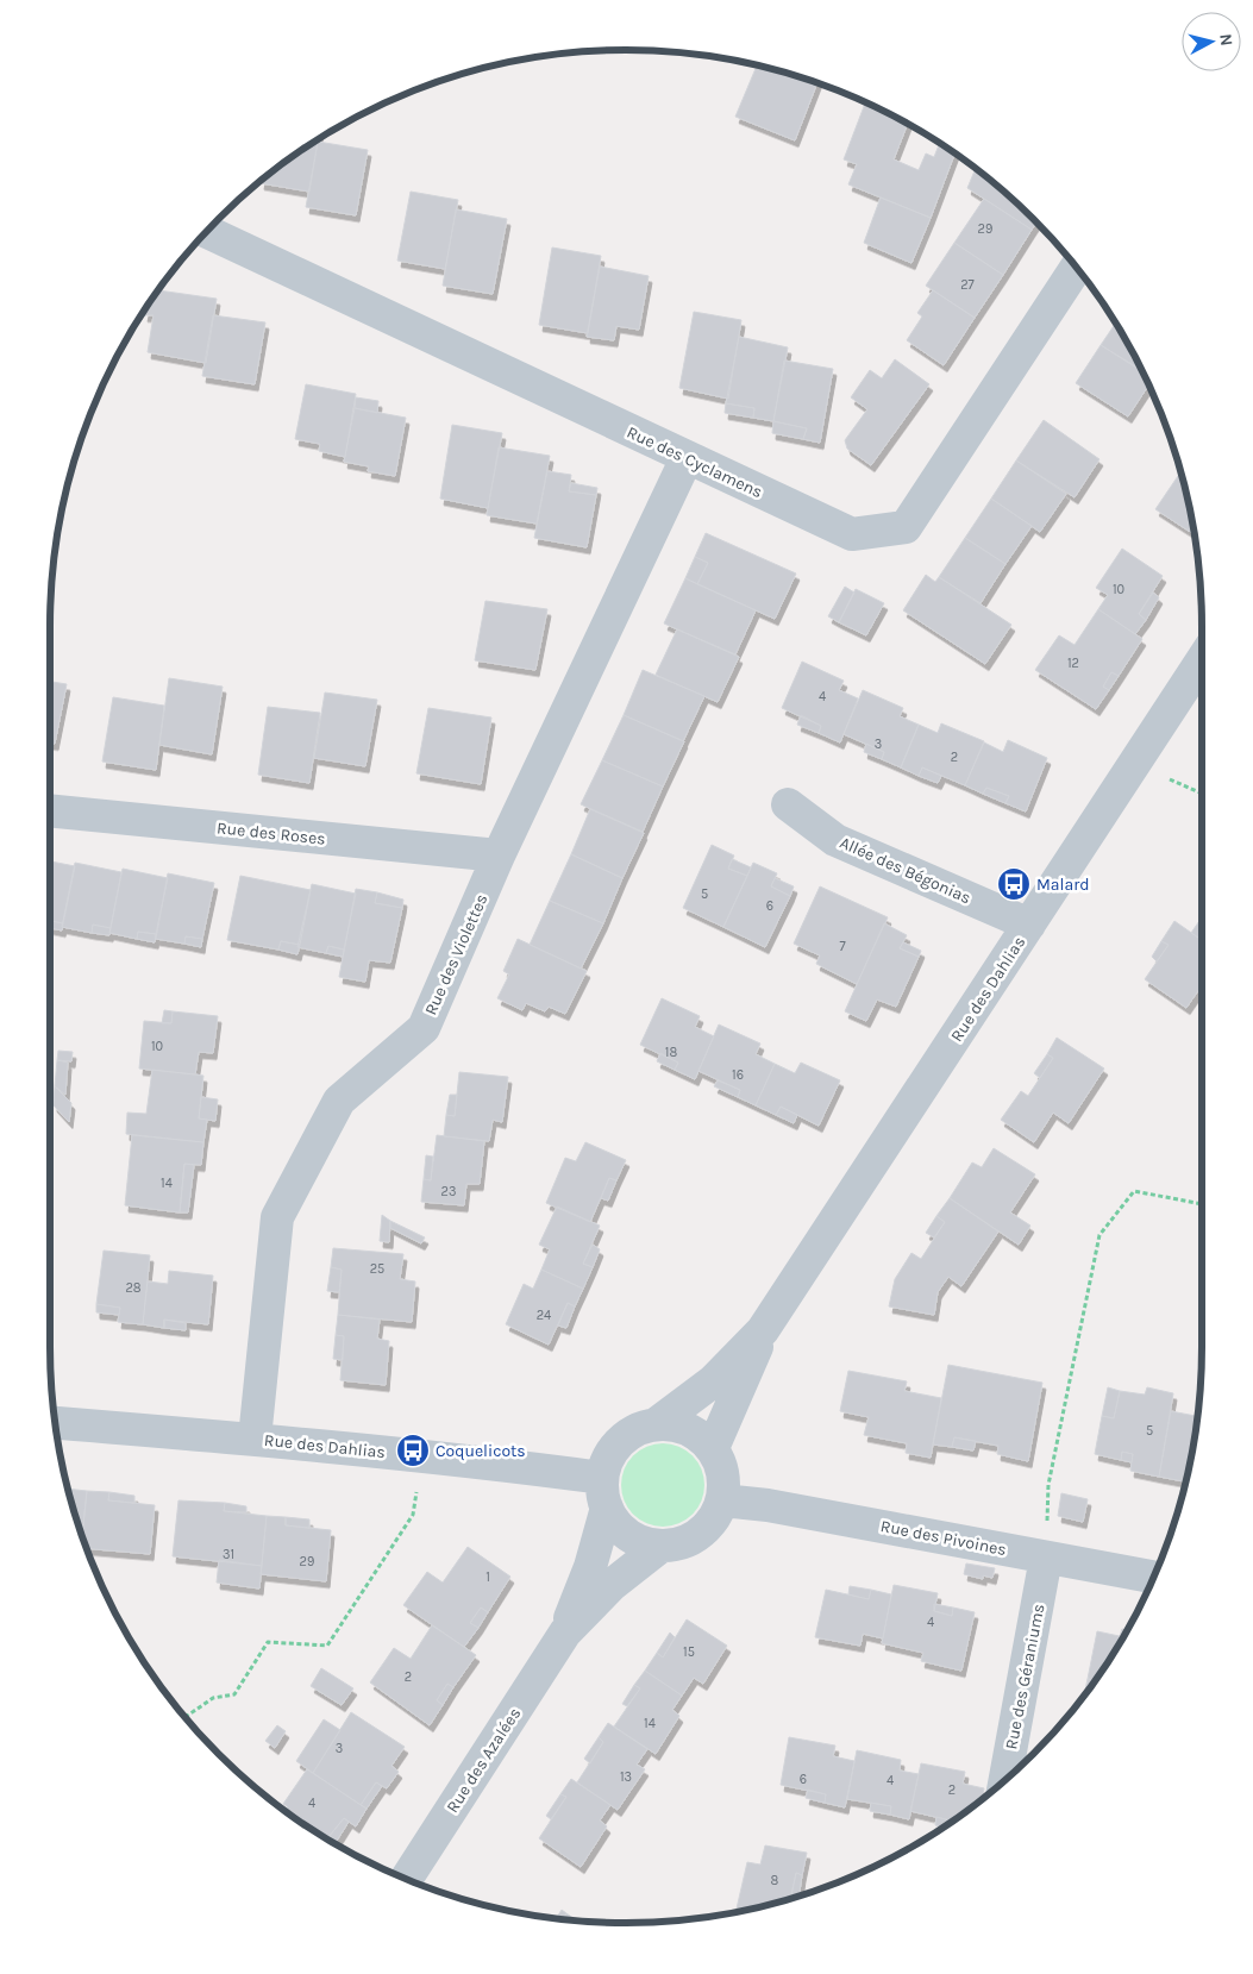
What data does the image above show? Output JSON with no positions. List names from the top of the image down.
{
  "streets": {
    "street": [
      "Rue des Cyclamens",
      "Rue des Roses",
      "Allée des Bégonias",
      "Rue des Violettes",
      "Rue des Dahlias",
      "Rue des Pivoines",
      "Rue des Géraniums",
      "Rue des Azalées"
    ]
  },
  "crossings": [
    ["Rue des Cyclamens", "Rue des Violettes"],
    ["Rue des Roses", "Rue des Violettes"],
    ["Allée des Bégonias", "Rue des Dahlias"],
    ["Rue des Violettes", "Rue des Dahlias"],
    ["Rue des Dahlias", "Rue des Pivoines"],
    ["Rue des Dahlias", "Rue des Azalées"],
    ["Rue des Pivoines", "Rue des Géraniums"],
    ["Rue des Pivoines", "Rue des Azalées"]
  ],
  "places": {
    "bus stop": ["Malard", "Coquelicots"]
  },
  "house_numbers": [
    "29",
    "27",
    "10",
    "12",
    "4",
    "3",
    "2",
    "5",
    "6",
    "7",
    "10",
    "18",
    "16",
    "14",
    "23",
    "25",
    "28",
    "24",
    "5",
    "31",
    "29",
    "1",
    "4",
    "15",
    "2",
    "14",
    "3",
    "13",
    "6",
    "4",
    "2",
    "4",
    "8"
  ],
  "north": "right"
}
